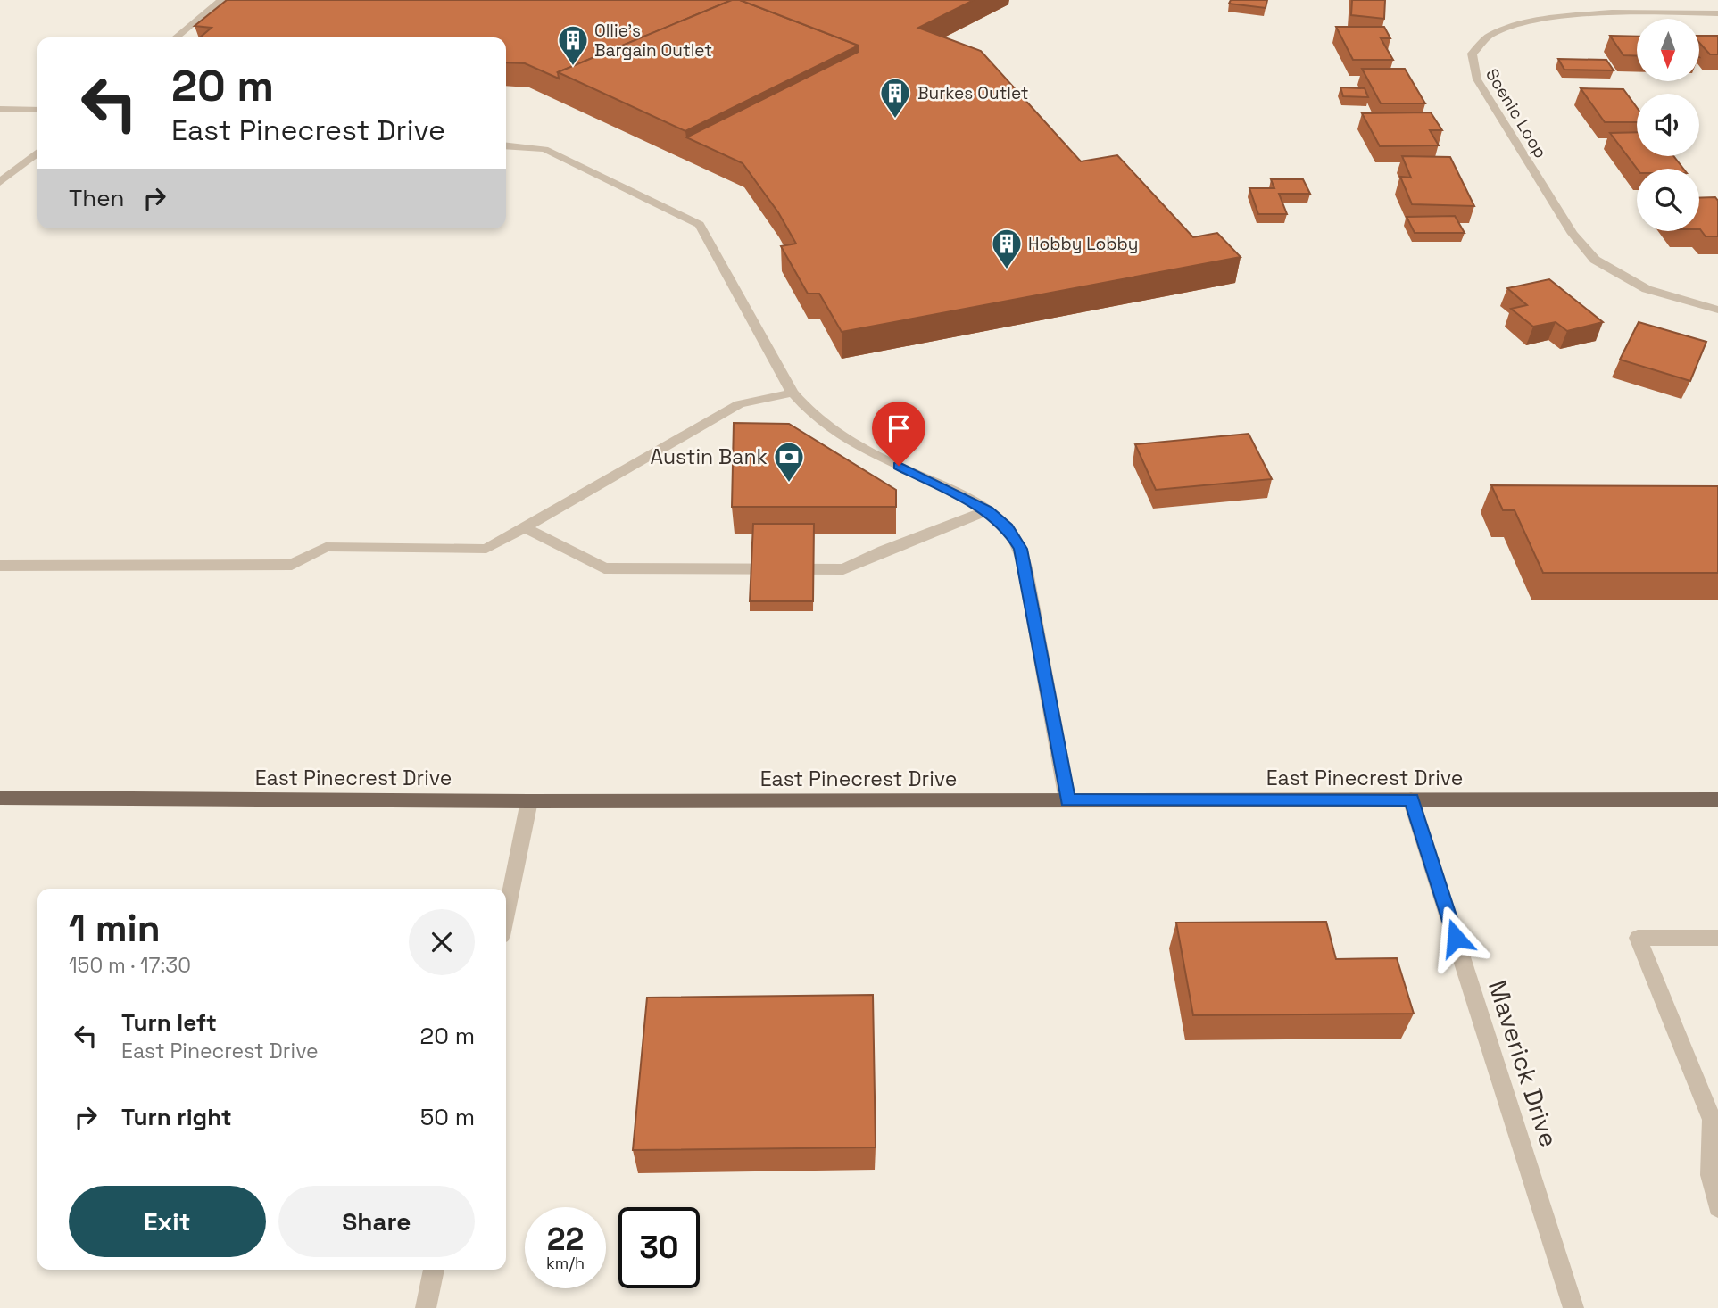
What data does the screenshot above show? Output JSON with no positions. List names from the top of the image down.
{
  "streets": {
    "main road": ["East Pinecrest Drive"],
    "street": ["Scenic Loop", "Maverick Drive"]
  },
  "crossings": [
    ["East Pinecrest Drive", "Maverick Drive"]
  ],
  "places": {
    "building": ["Ollie's Bargain Outlet", "Burkes Outlet", "Hobby Lobby"],
    "bank": ["Austin Bank"]
  },
  "north": "bottom",
  "page": {
    "turn": ["20 m", "East Pinecrest Drive"],
    "then": "Then",
    "heading": ["1 min", "150 m · 17:30"],
    "list": [
      {
        "name": "Turn left",
        "note": "East Pinecrest Drive",
        "value": "20 m"
      },
      {
        "name": "Turn right",
        "value": "50 m"
      }
    ],
    "buttons": ["Exit", "Share"],
    "speed": "22 km/h",
    "limit": "30"
  }
}
